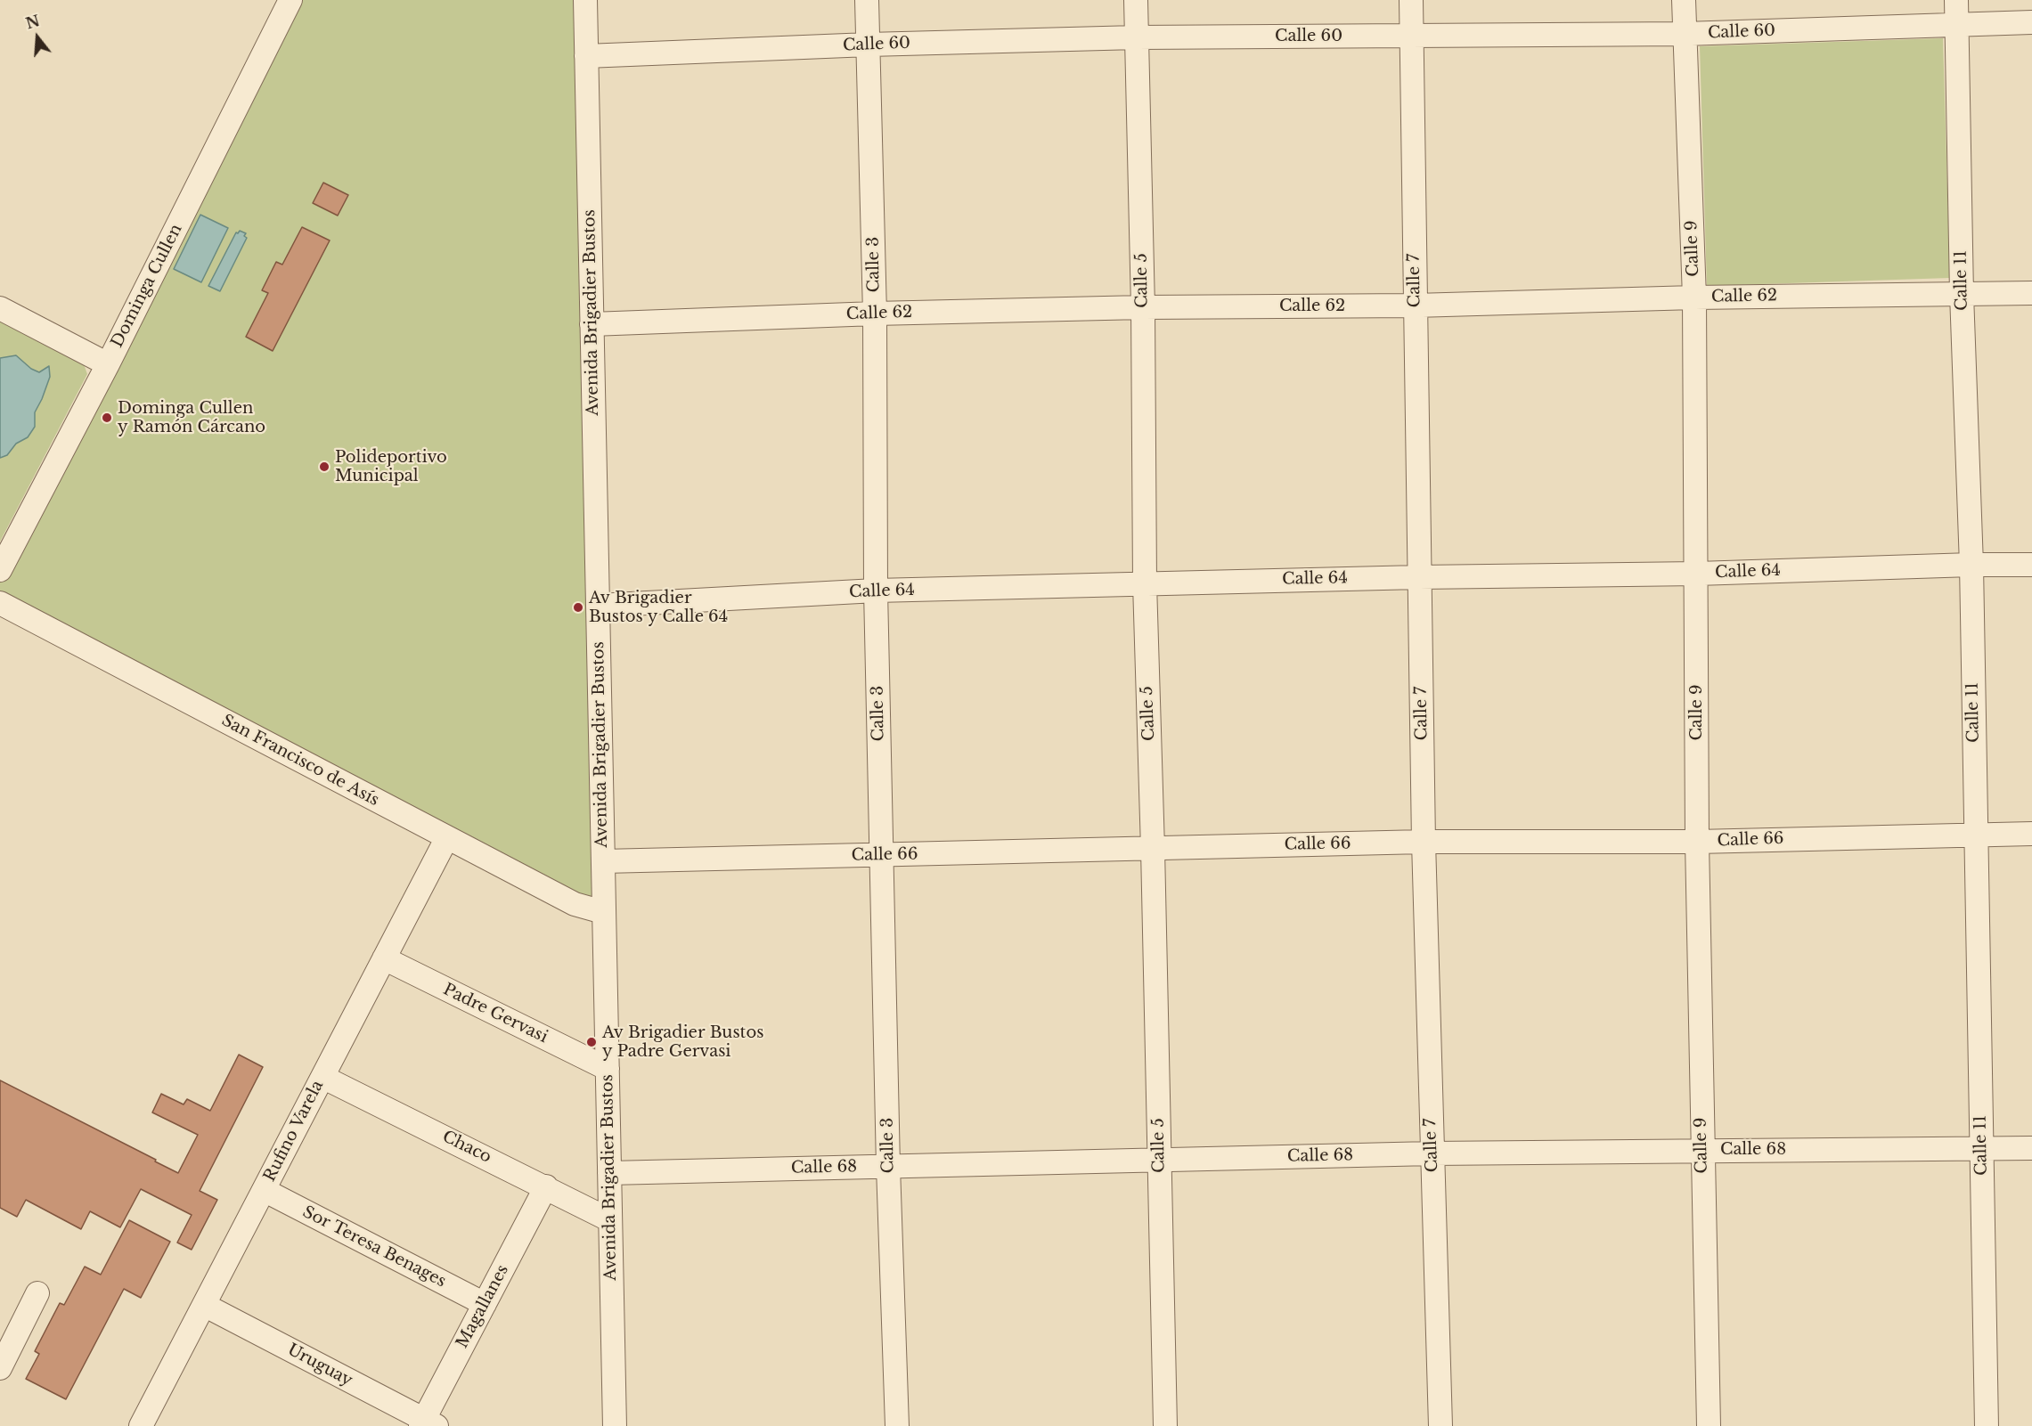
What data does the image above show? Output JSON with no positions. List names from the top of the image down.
{
  "streets": {
    "street": [
      "Calle 60",
      "Calle 9",
      "Calle 3",
      "Calle 5",
      "Calle 7",
      "Calle 11",
      "Dominga Cullen",
      "Calle 62",
      "Avenida Brigadier Bustos",
      "Calle 64",
      "San Francisco de Asís",
      "Calle 66",
      "Padre Gervasi",
      "Rufino Varela",
      "Chaco",
      "Calle 68",
      "Sor Teresa Benages",
      "Magallanes",
      "Uruguay"
    ]
  },
  "crossings": [
    ["Calle 60", "Calle 9"],
    ["Calle 60", "Calle 3"],
    ["Calle 60", "Calle 5"],
    ["Calle 60", "Calle 7"],
    ["Calle 60", "Calle 11"],
    ["Calle 60", "Avenida Brigadier Bustos"],
    ["Calle 9", "Calle 62"],
    ["Calle 9", "Calle 64"],
    ["Calle 9", "Calle 66"],
    ["Calle 9", "Calle 68"],
    ["Calle 3", "Calle 62"],
    ["Calle 3", "Calle 64"],
    ["Calle 3", "Calle 66"],
    ["Calle 3", "Calle 68"],
    ["Calle 5", "Calle 62"],
    ["Calle 5", "Calle 64"],
    ["Calle 5", "Calle 66"],
    ["Calle 5", "Calle 68"],
    ["Calle 7", "Calle 62"],
    ["Calle 7", "Calle 64"],
    ["Calle 7", "Calle 66"],
    ["Calle 7", "Calle 68"],
    ["Calle 11", "Calle 62"],
    ["Calle 11", "Calle 64"],
    ["Calle 11", "Calle 66"],
    ["Calle 11", "Calle 68"],
    ["Calle 62", "Avenida Brigadier Bustos"],
    ["Avenida Brigadier Bustos", "Calle 64"],
    ["Avenida Brigadier Bustos", "San Francisco de Asís"],
    ["Avenida Brigadier Bustos", "Calle 66"],
    ["Avenida Brigadier Bustos", "Padre Gervasi"],
    ["Avenida Brigadier Bustos", "Chaco"],
    ["Avenida Brigadier Bustos", "Calle 68"],
    ["San Francisco de Asís", "Rufino Varela"],
    ["Padre Gervasi", "Rufino Varela"],
    ["Rufino Varela", "Chaco"],
    ["Rufino Varela", "Sor Teresa Benages"],
    ["Rufino Varela", "Uruguay"],
    ["Chaco", "Magallanes"],
    ["Sor Teresa Benages", "Magallanes"],
    ["Magallanes", "Uruguay"]
  ],
  "places": [
    "Dominga Cullen y Ramón Cárcano",
    "Polideportivo Municipal",
    "Av Brigadier Bustos y Calle 64",
    "Av Brigadier Bustos y Padre Gervasi"
  ],
  "north": "top"
}
